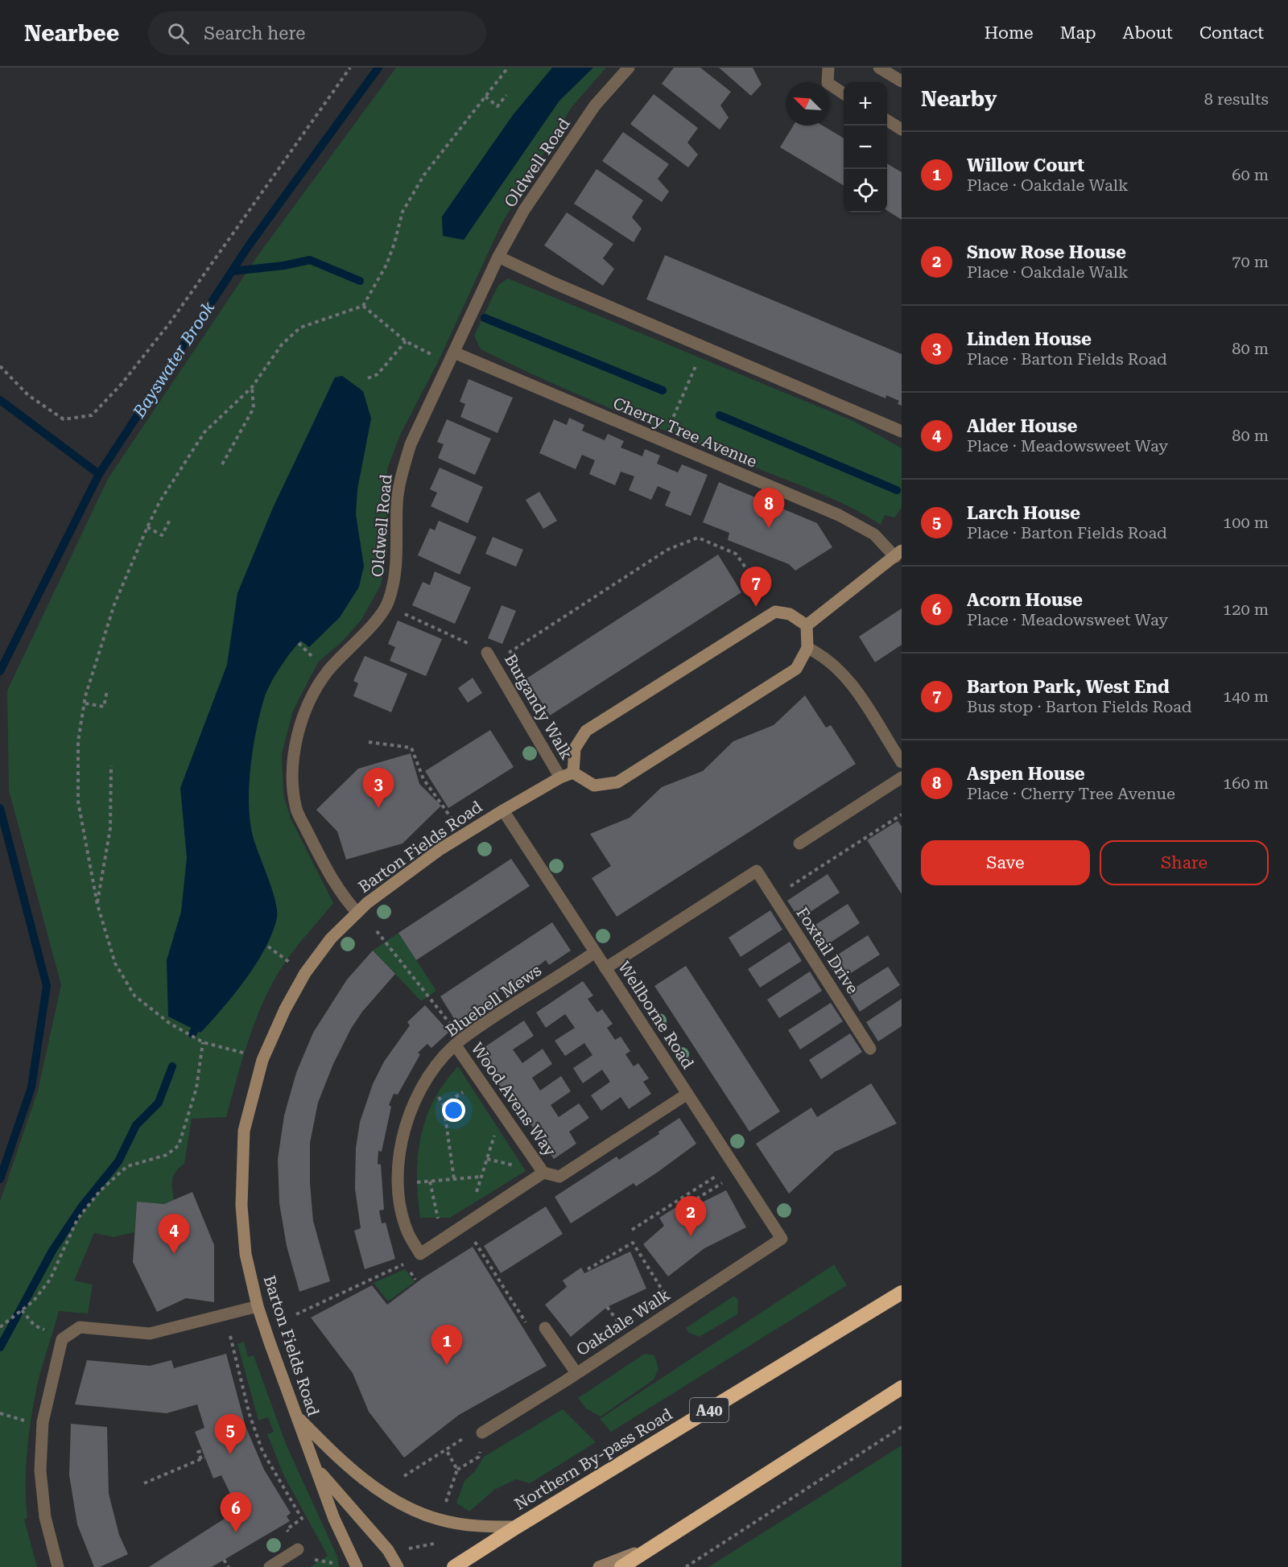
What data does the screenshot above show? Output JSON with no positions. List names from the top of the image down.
{
  "streets": {
    "highway": ["A40", "Northern By-pass Road"],
    "street": [
      "Oldwell Road",
      "Cherry Tree Avenue",
      "Burgandy Walk",
      "Barton Fields Road",
      "Foxtail Drive",
      "Bluebell Mews",
      "Wellborne Road",
      "Wood Avens Way",
      "Oakdale Walk"
    ]
  },
  "crossings": [
    ["Oldwell Road", "Cherry Tree Avenue"],
    ["Oldwell Road", "Barton Fields Road"],
    ["Burgandy Walk", "Barton Fields Road"],
    ["Barton Fields Road", "Wellborne Road"],
    ["Foxtail Drive", "Wellborne Road"],
    ["Bluebell Mews", "Wellborne Road"],
    ["Bluebell Mews", "Wood Avens Way"],
    ["Wellborne Road", "Oakdale Walk"]
  ],
  "water": ["Bayswater Brook"],
  "north": "top left",
  "page": {
    "header": "Nearbee",
    "search": "Search here",
    "nav": [
      "Home",
      "Map",
      "About",
      "Contact"
    ],
    "heading": ["Nearby", "8 results"],
    "map_buttons": ["+", "−"],
    "list": [
      {
        "mark": "1",
        "name": "Willow Court",
        "note": "Place · Oakdale Walk",
        "value": "60 m"
      },
      {
        "mark": "2",
        "name": "Snow Rose House",
        "note": "Place · Oakdale Walk",
        "value": "70 m"
      },
      {
        "mark": "3",
        "name": "Linden House",
        "note": "Place · Barton Fields Road",
        "value": "80 m"
      },
      {
        "mark": "4",
        "name": "Alder House",
        "note": "Place · Meadowsweet Way",
        "value": "80 m"
      },
      {
        "mark": "5",
        "name": "Larch House",
        "note": "Place · Barton Fields Road",
        "value": "100 m"
      },
      {
        "mark": "6",
        "name": "Acorn House",
        "note": "Place · Meadowsweet Way",
        "value": "120 m"
      },
      {
        "mark": "7",
        "name": "Barton Park, West End",
        "note": "Bus stop · Barton Fields Road",
        "value": "140 m"
      },
      {
        "mark": "8",
        "name": "Aspen House",
        "note": "Place · Cherry Tree Avenue",
        "value": "160 m"
      }
    ],
    "pins": [
      "8",
      "7",
      "3",
      "2",
      "4",
      "1",
      "5",
      "6"
    ],
    "buttons": ["Save", "Share"]
  }
}
